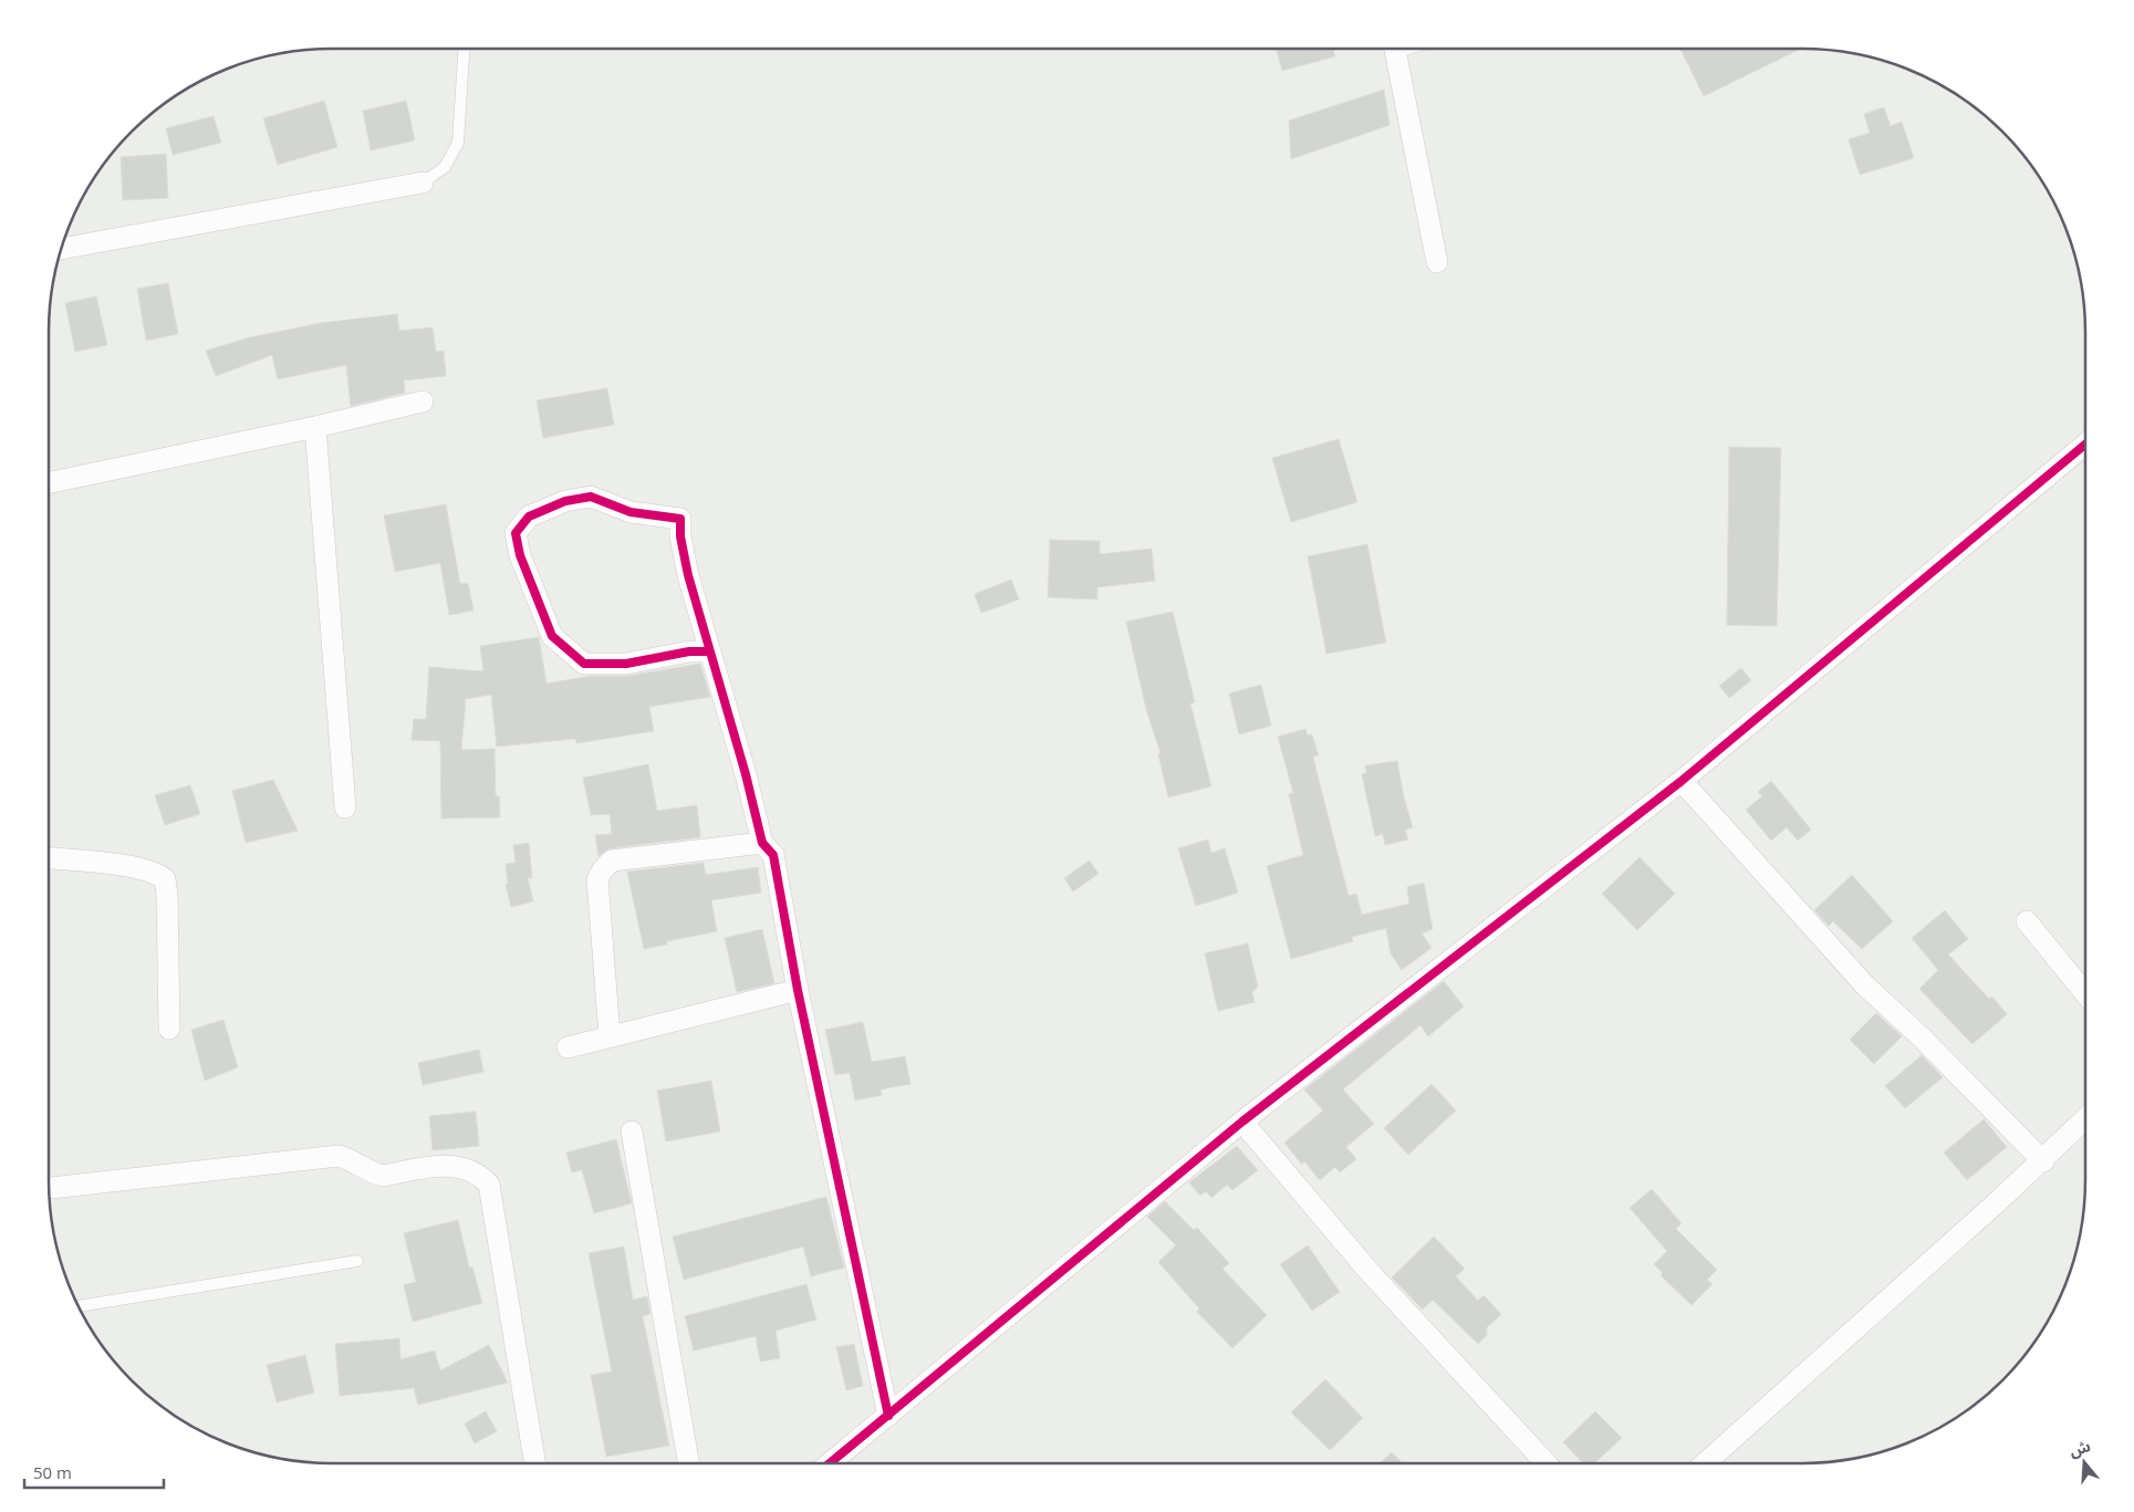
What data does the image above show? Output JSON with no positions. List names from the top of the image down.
{
  "scale_bar": "50 m",
  "north": "top"
}
